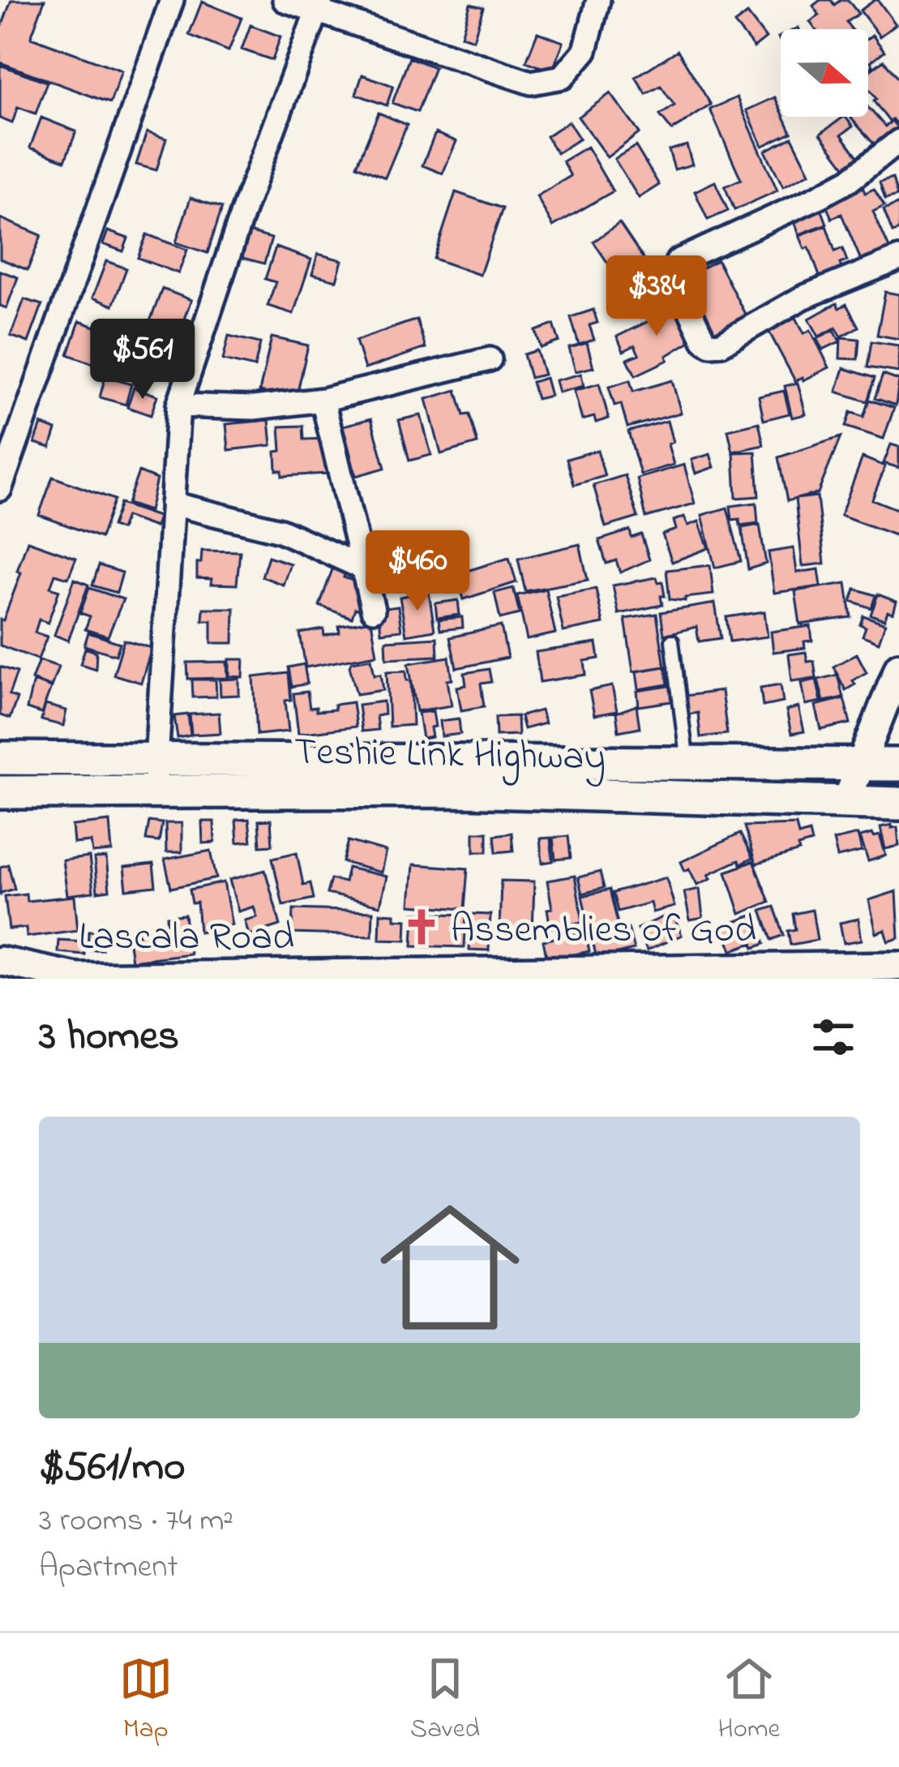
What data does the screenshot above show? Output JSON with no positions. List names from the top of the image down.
{
  "streets": {
    "main road": ["Teshie Link Highway"],
    "street": ["Lascala Road"]
  },
  "places": {
    "church": ["Assemblies of God"]
  },
  "north": "right",
  "page": {
    "price": ["$384", "$561", "$460"],
    "heading": "3 homes",
    "list": [
      {
        "name": "$561/mo",
        "note": "3 rooms · 74 m² · Apartment"
      }
    ],
    "tabs": ["Map", "Saved", "Home"]
  }
}
